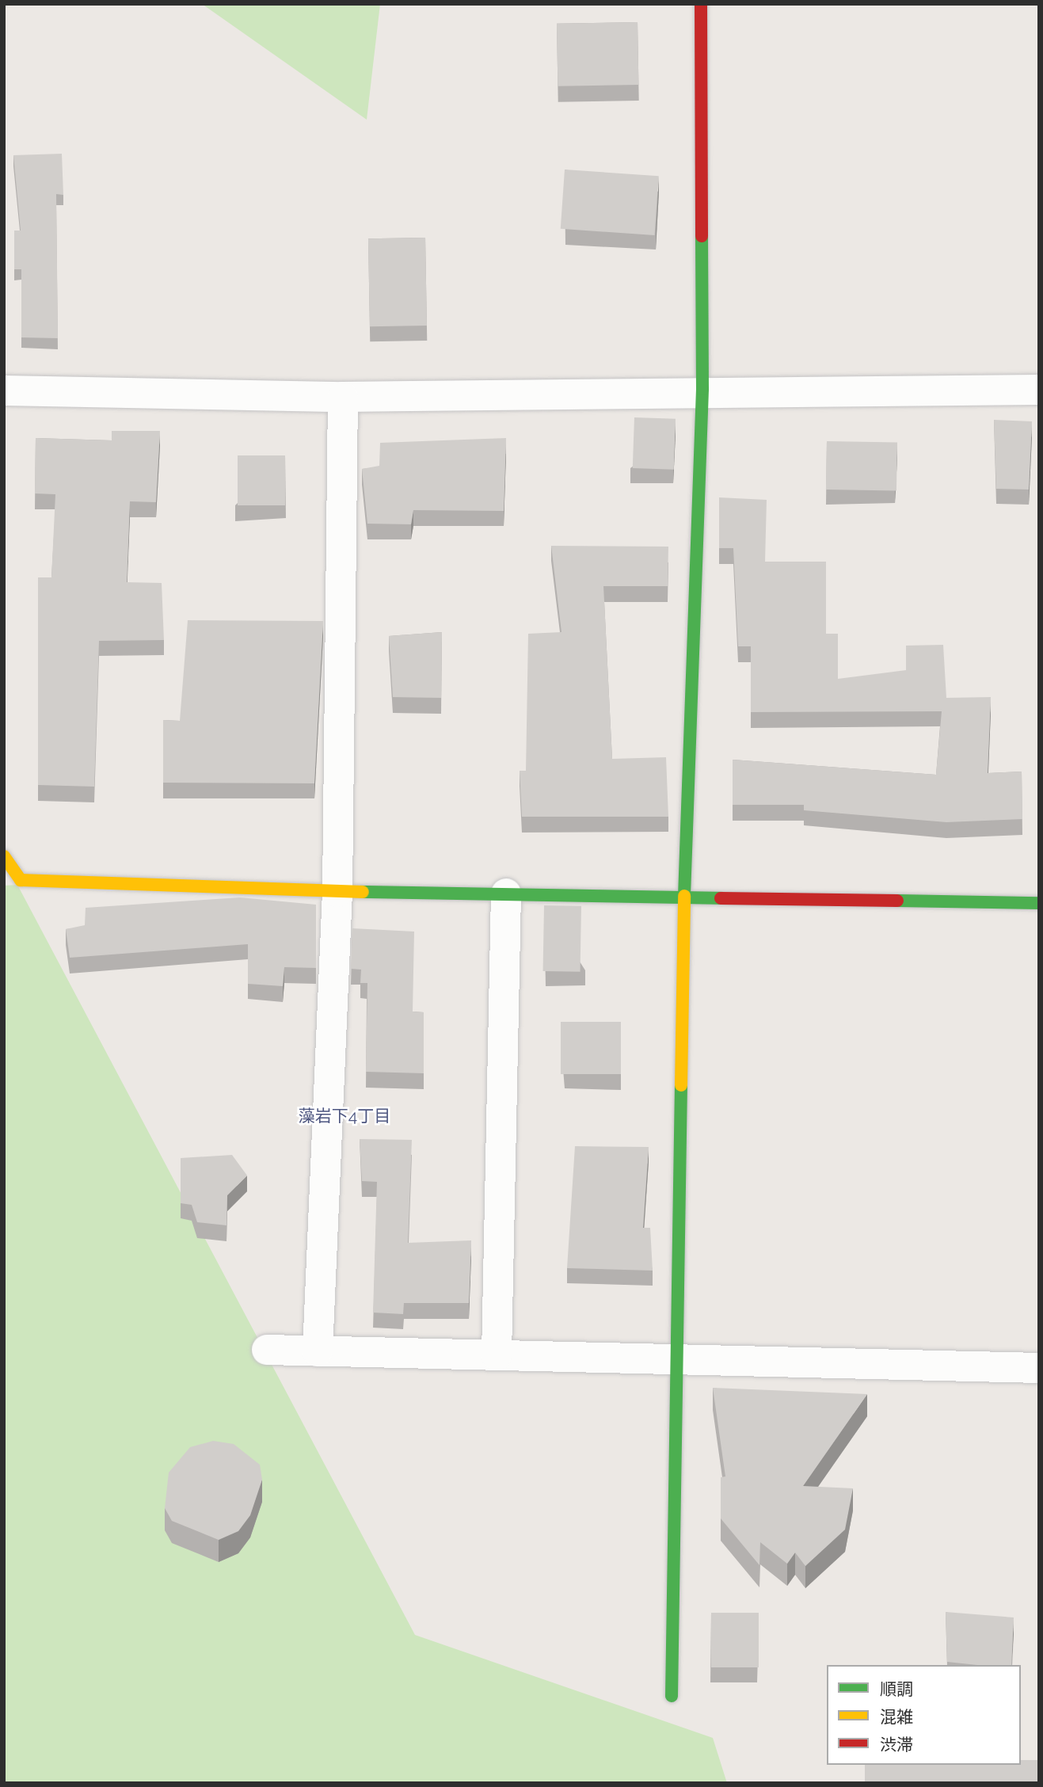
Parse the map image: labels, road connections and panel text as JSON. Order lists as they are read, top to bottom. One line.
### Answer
{"districts":["藻岩下4丁目"],"legend":["順調","混雑","渋滞"]}
